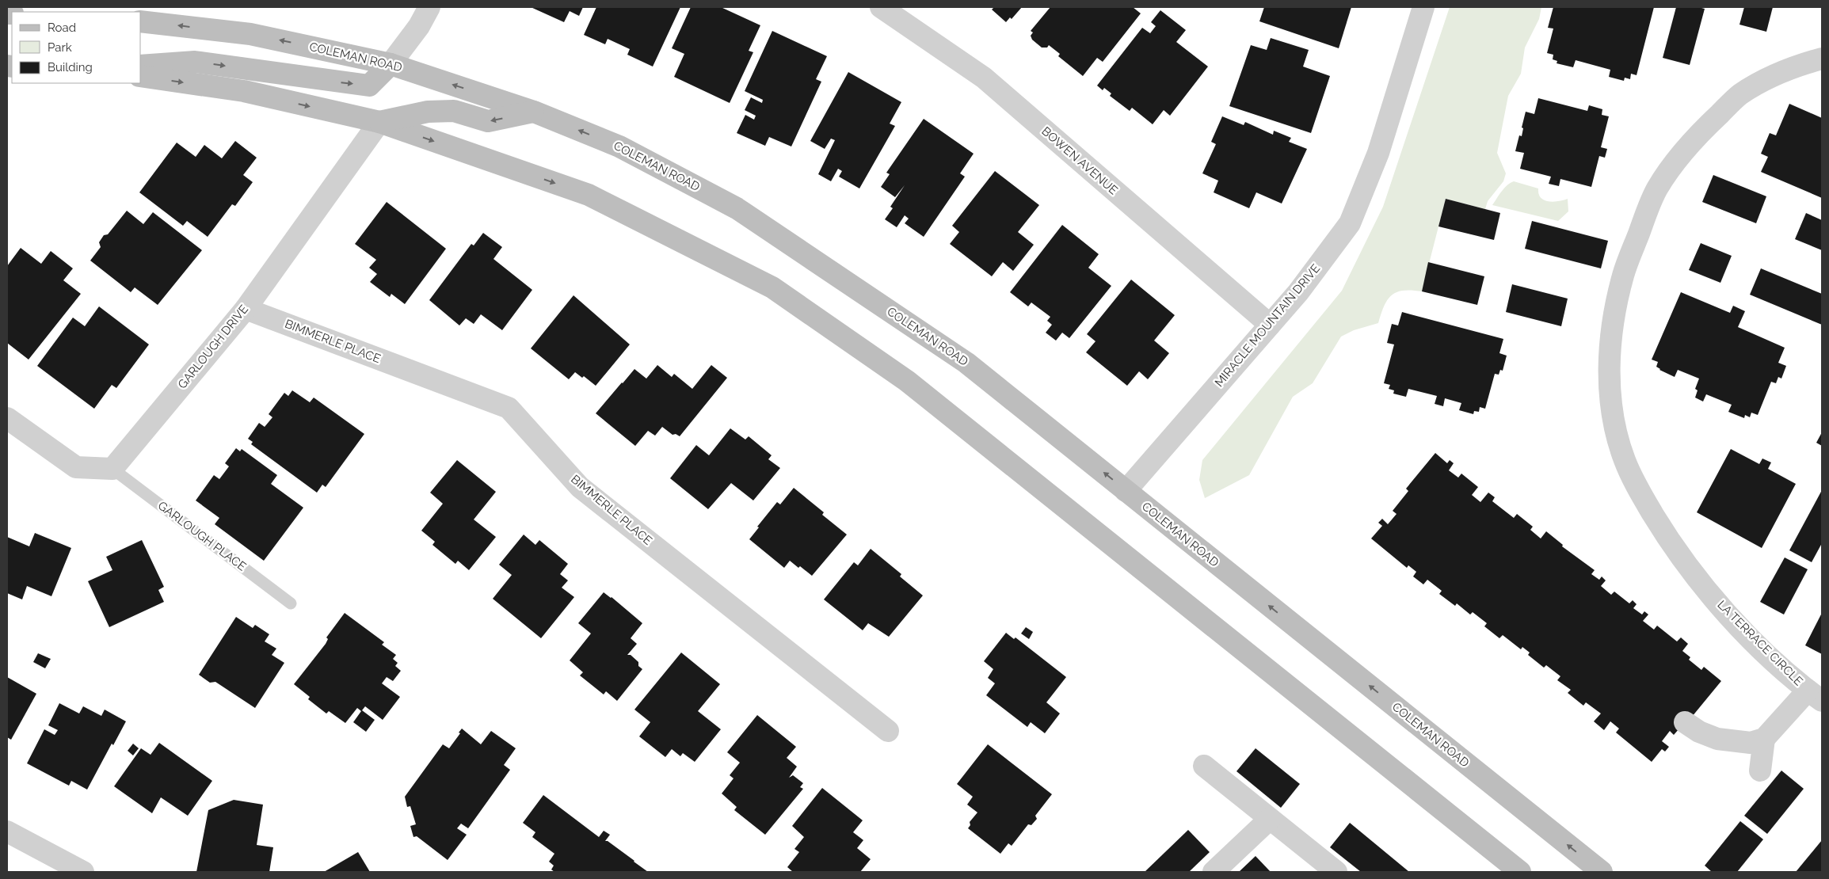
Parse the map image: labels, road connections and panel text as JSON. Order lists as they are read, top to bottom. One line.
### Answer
{"streets":{"street":["COLEMAN ROAD","BOWEN AVENUE","MIRACLE MOUNTAIN DRIVE","BIMMERLE PLACE","GARLOUGH DRIVE","LA TERRACE CIRCLE"],"lane":["GARLOUGH PLACE"]},"crossings":[["COLEMAN ROAD","MIRACLE MOUNTAIN DRIVE"],["BOWEN AVENUE","MIRACLE MOUNTAIN DRIVE"],["BIMMERLE PLACE","GARLOUGH DRIVE"],["GARLOUGH DRIVE","GARLOUGH PLACE"]],"legend":["Road","Park","Building"]}
